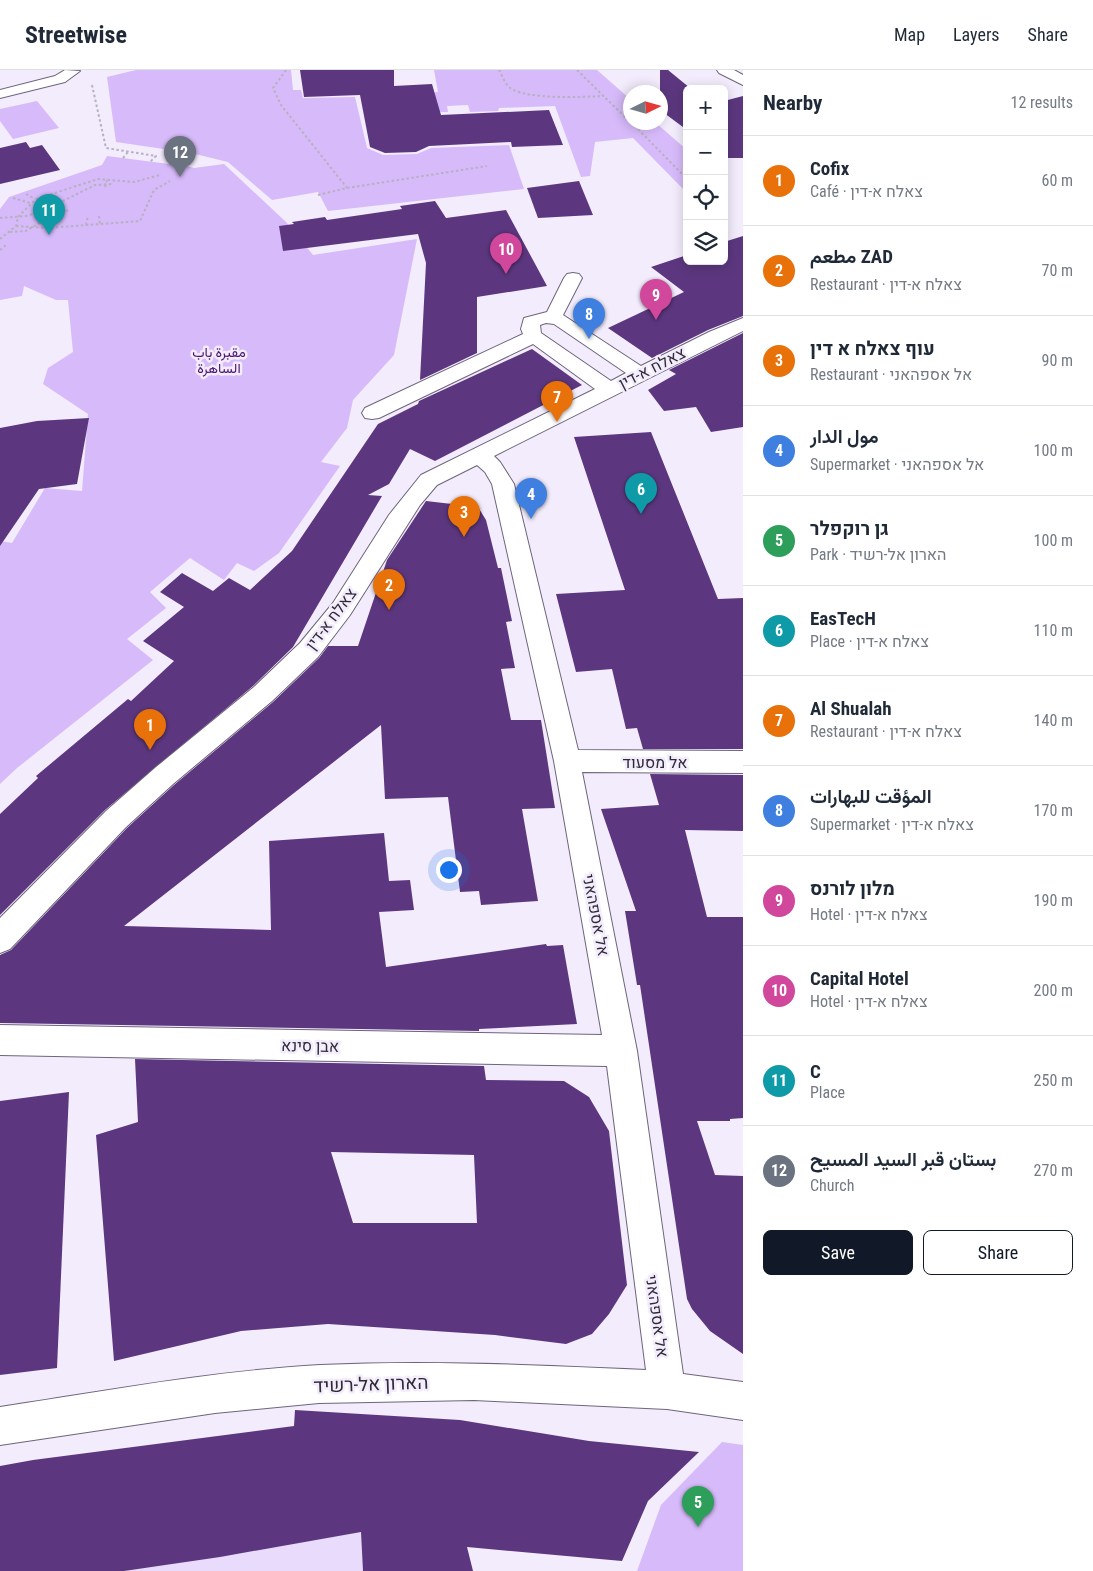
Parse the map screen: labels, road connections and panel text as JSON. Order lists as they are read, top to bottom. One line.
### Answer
{"streets":{"street":["צאלח א-דין","אל מסעוד","אל אספהאני","אבן סינא","הארון אל-רשיד"]},"crossings":[["צאלח א-דין","אל אספהאני"],["אל מסעוד","אל אספהאני"],["אל אספהאני","אבן סינא"],["אל אספהאני","הארון אל-רשיד"]],"parks":["مقبرة باب الساهرة"],"north":"right","page":{"header":"Streetwise","nav":["Map","Layers","Share"],"heading":["Nearby","12 results"],"map_buttons":["+","−"],"list":[{"mark":"1","name":"Cofix","note":"Café · צאלח א-דין","value":"60 m"},{"mark":"2","name":"مطعم ZAD","note":"Restaurant · צאלח א-דין","value":"70 m"},{"mark":"3","name":"עוף צאלח א דין","note":"Restaurant · אל אספהאני","value":"90 m"},{"mark":"4","name":"مول الدار","note":"Supermarket · אל אספהאני","value":"100 m"},{"mark":"5","name":"גן רוקפלר","note":"Park · הארון אל-רשיד","value":"100 m"},{"mark":"6","name":"EasTecH","note":"Place · צאלח א-דין","value":"110 m"},{"mark":"7","name":"Al Shualah","note":"Restaurant · צאלח א-דין","value":"140 m"},{"mark":"8","name":"المؤقت للبهارات","note":"Supermarket · צאלח א-דין","value":"170 m"},{"mark":"9","name":"מלון לורנס","note":"Hotel · צאלח א-דין","value":"190 m"},{"mark":"10","name":"Capital Hotel","note":"Hotel · צאלח א-דין","value":"200 m"},{"mark":"11","name":"C","note":"Place","value":"250 m"},{"mark":"12","name":"بستان قبر السيد المسيح","note":"Church","value":"270 m"}],"pins":["12","11","10","9","8","7","6","4","3","2","1","5"],"buttons":["Save","Share"]}}
